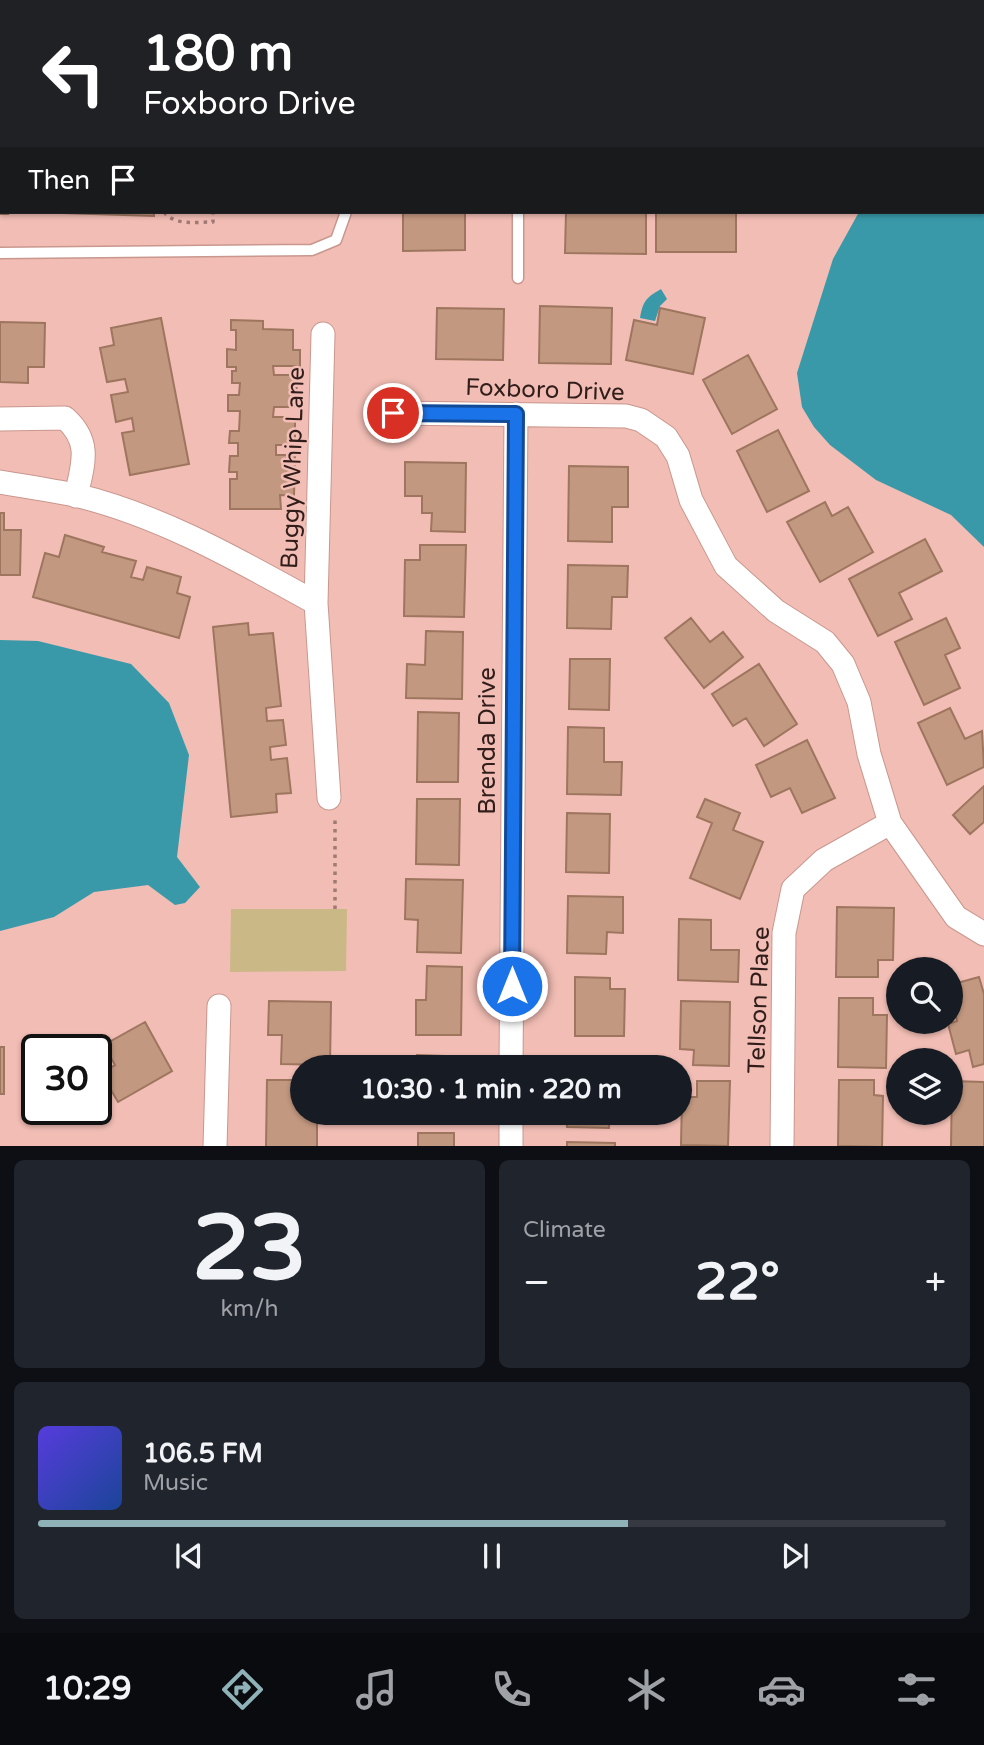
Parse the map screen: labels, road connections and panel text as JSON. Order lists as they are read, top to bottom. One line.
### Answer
{"streets":{"street":["Foxboro Drive","Buggy Whip Lane","Brenda Drive","Tellson Place"]},"crossings":[["Foxboro Drive","Brenda Drive"],["Foxboro Drive","Tellson Place"]],"page":{"turn":["180 m","Foxboro Drive"],"then":"Then","limit":"30","trip":"10:30 · 1 min · 220 m","tile":[["23","km/h"],"Climate"],"heat":["−","22°","+"],"song":["106.5 FM","Music"],"tabs":"10:29"}}
